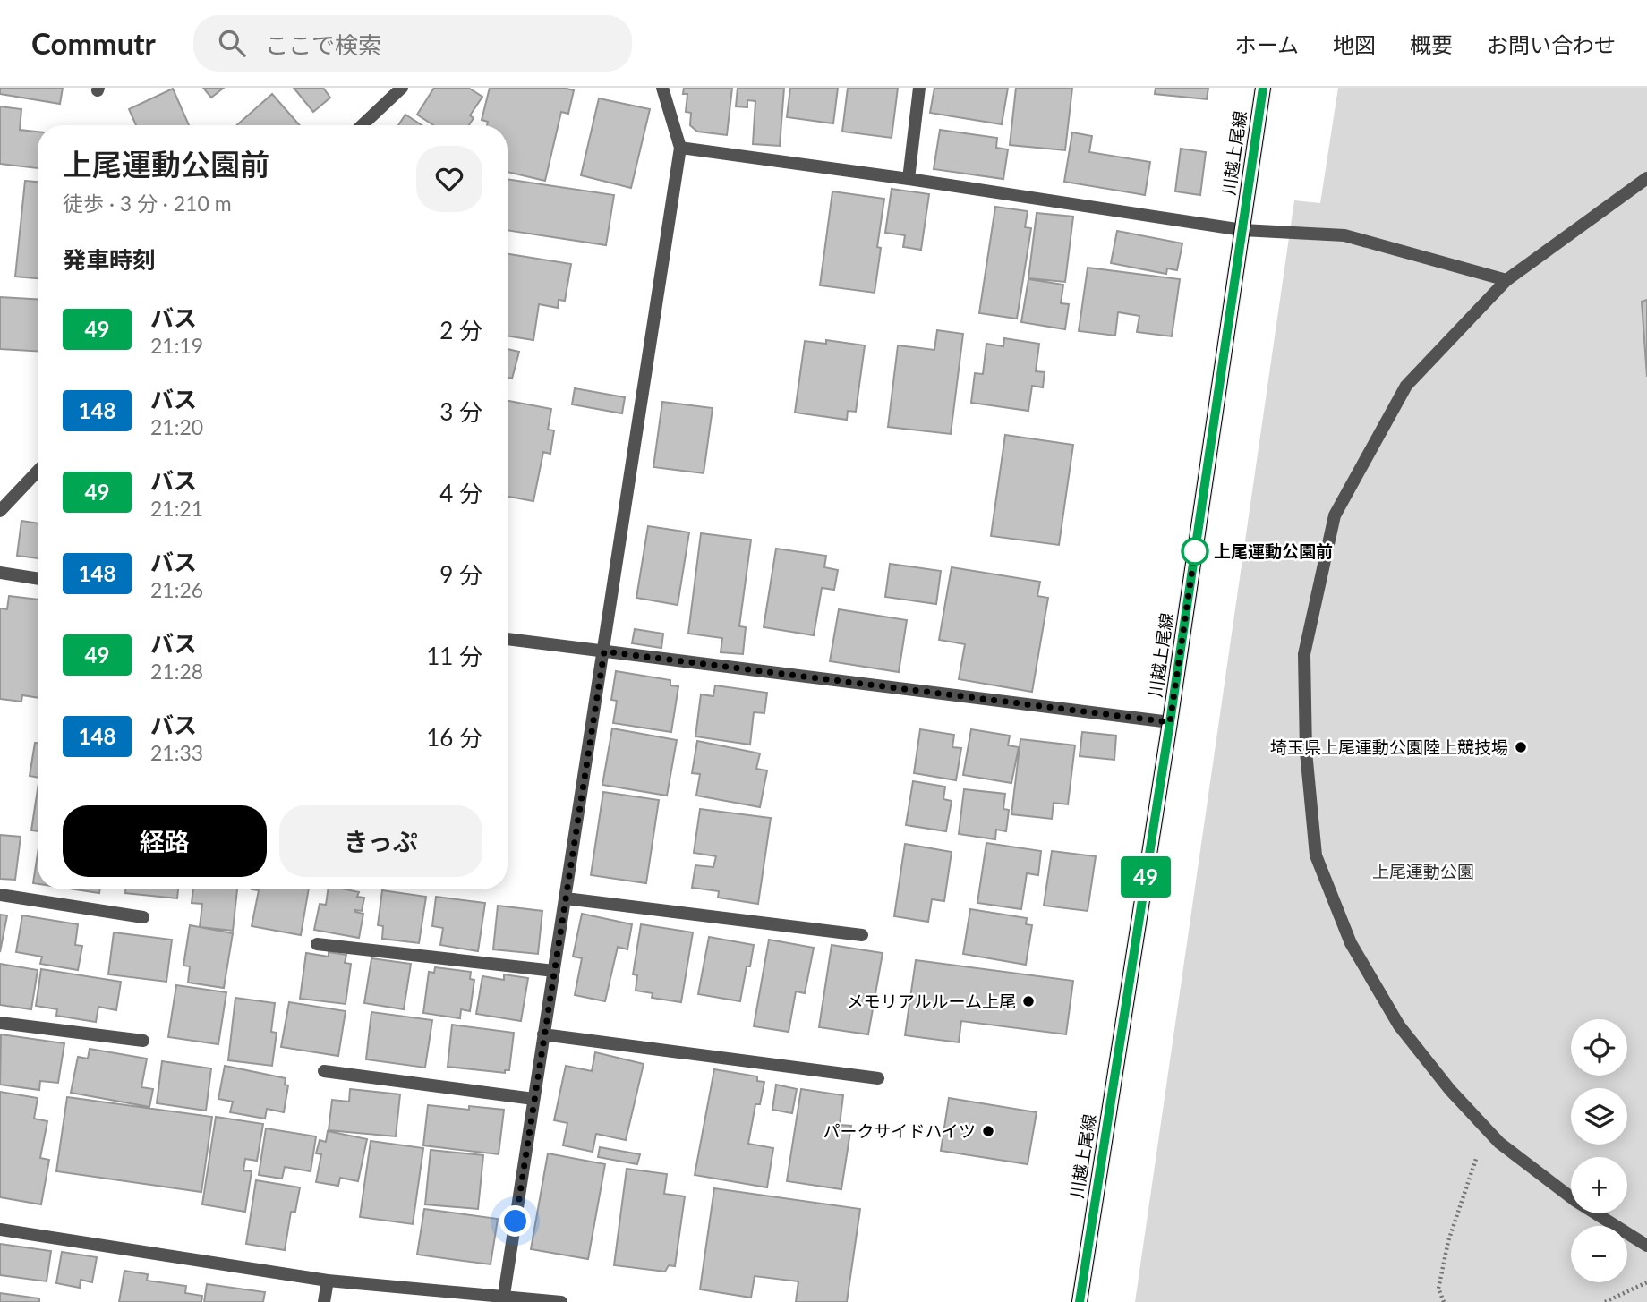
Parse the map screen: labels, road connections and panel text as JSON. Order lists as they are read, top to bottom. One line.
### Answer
{"streets":{"main road":["川越上尾線"]},"parks":["上尾運動公園"],"places":["上尾運動公園前","埼玉県上尾運動公園陸上競技場","メモリアルルーム上尾","パークサイドハイツ"],"lines":["bus line 49"],"page":{"header":"Commutr","search":"ここで検索","nav":["ホーム","地図","概要","お問い合わせ"],"on_map":"49","heading":[["上尾運動公園前","徒歩 · 3 分 · 210 m"],"発車時刻"],"list":[{"mark":"49","name":"バス","note":"21:19","value":"2 分"},{"mark":"148","name":"バス","note":"21:20","value":"3 分"},{"mark":"49","name":"バス","note":"21:21","value":"4 分"},{"mark":"148","name":"バス","note":"21:26","value":"9 分"},{"mark":"49","name":"バス","note":"21:28","value":"11 分"},{"mark":"148","name":"バス","note":"21:33","value":"16 分"}],"buttons":["経路","きっぷ"],"map_buttons":["+","−"]}}
